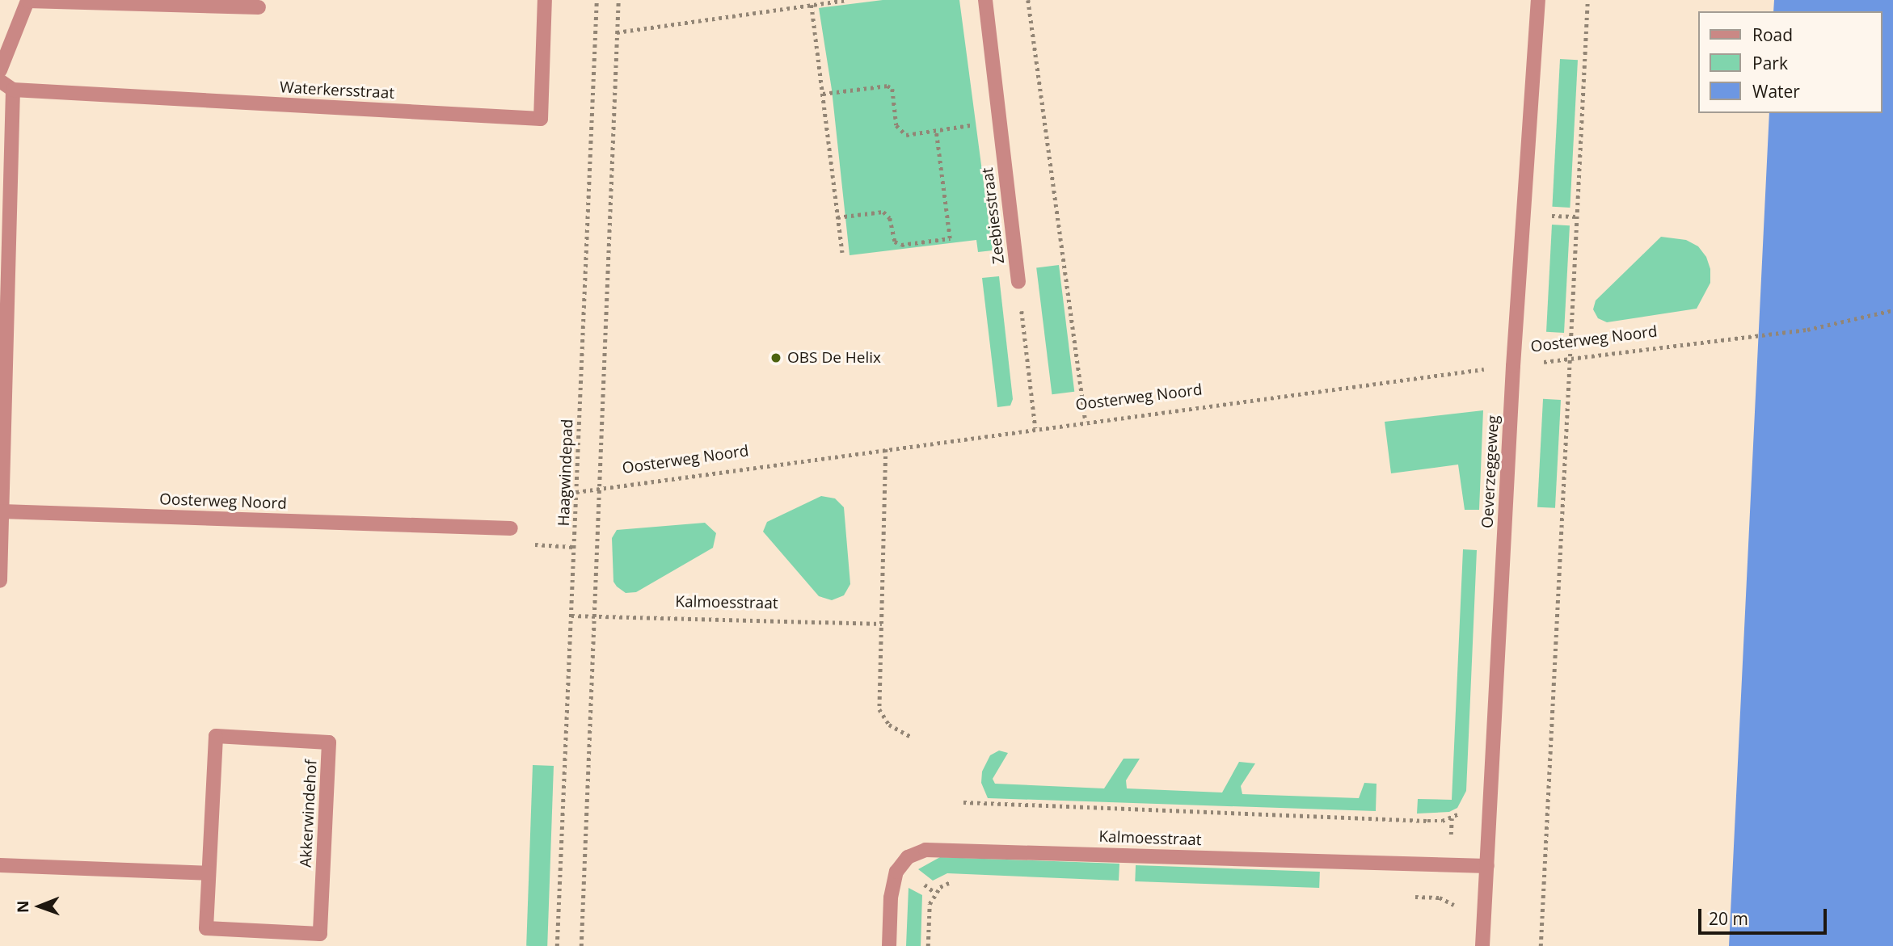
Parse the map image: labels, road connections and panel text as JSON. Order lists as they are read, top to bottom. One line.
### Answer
{"streets":{"street":["Waterkersstraat","Zeebiesstraat","Oosterweg Noord","Oeverzeggeweg","Kalmoesstraat","Akkerwindehof"],"path":["Haagwindepad"]},"crossings":[["Zeebiesstraat","Oosterweg Noord"],["Oosterweg Noord","Oeverzeggeweg"],["Oosterweg Noord","Haagwindepad"],["Oeverzeggeweg","Kalmoesstraat"],["Haagwindepad","Kalmoesstraat"]],"places":["OBS De Helix"],"legend":["Road","Park","Water"],"scale_bar":"20 m","north":"left"}
